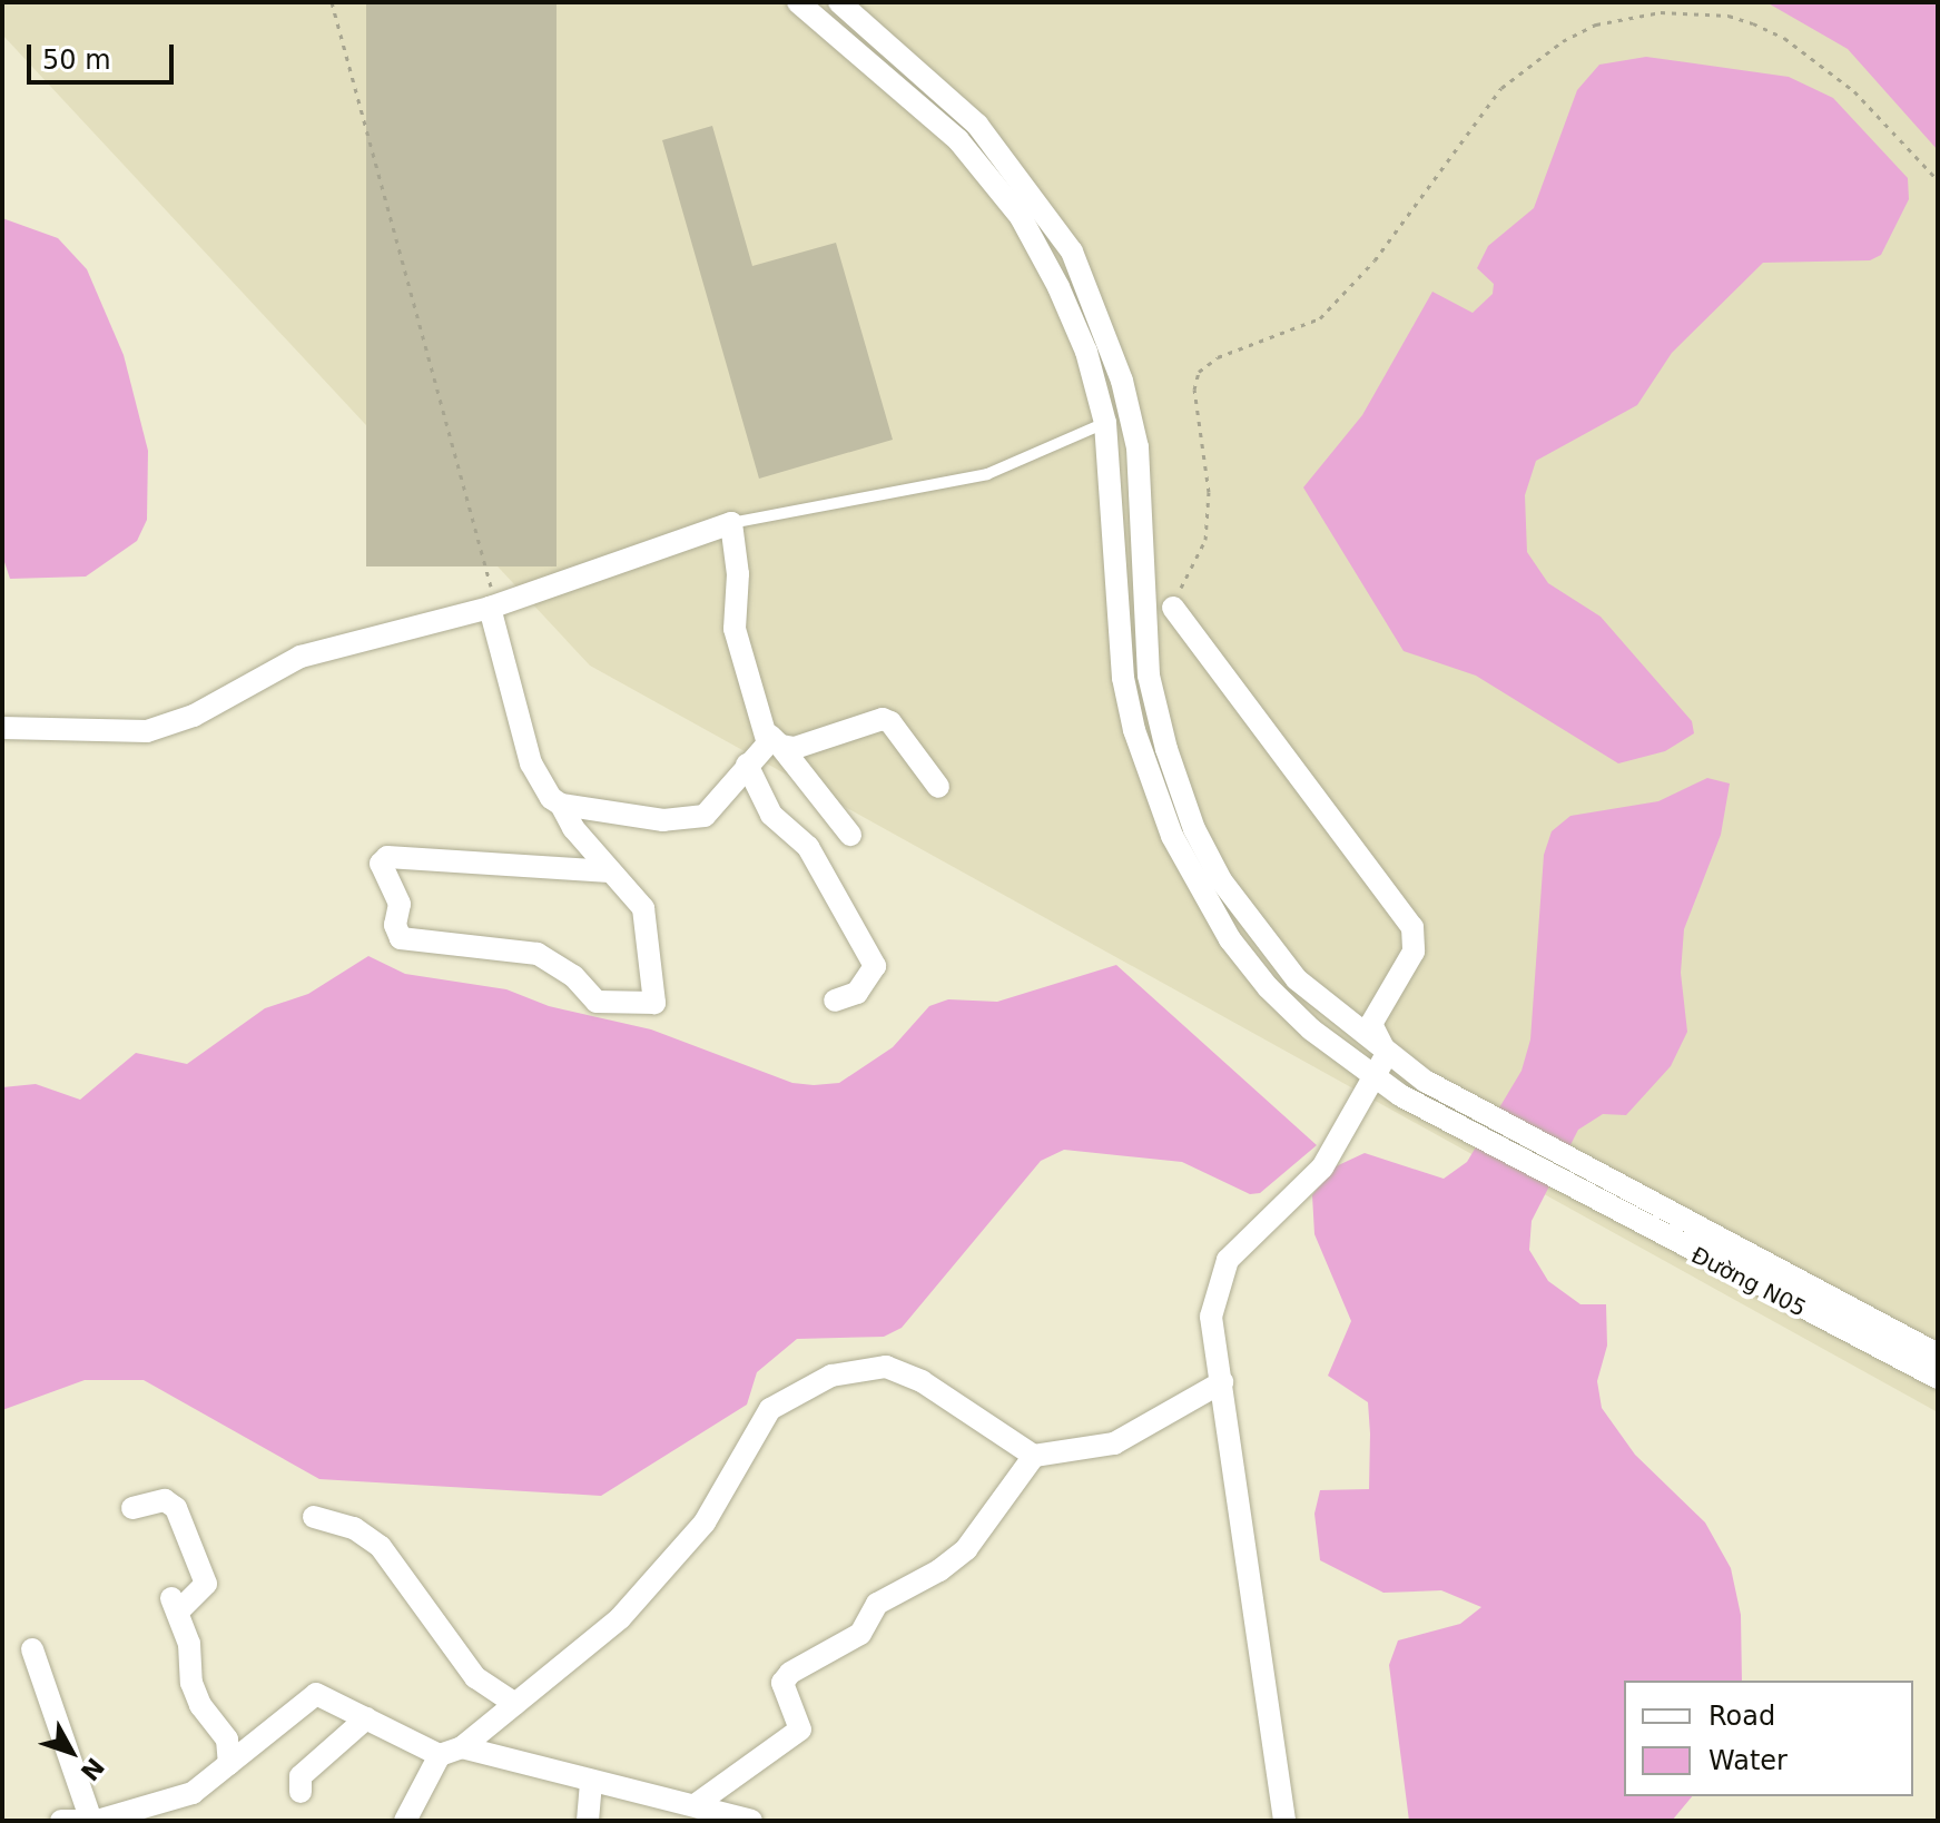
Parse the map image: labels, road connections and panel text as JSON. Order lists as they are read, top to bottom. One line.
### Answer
{"streets":{"street":["Đường N05"]},"legend":["Road","Water"],"scale_bar":"50 m","north":"bottom right"}
